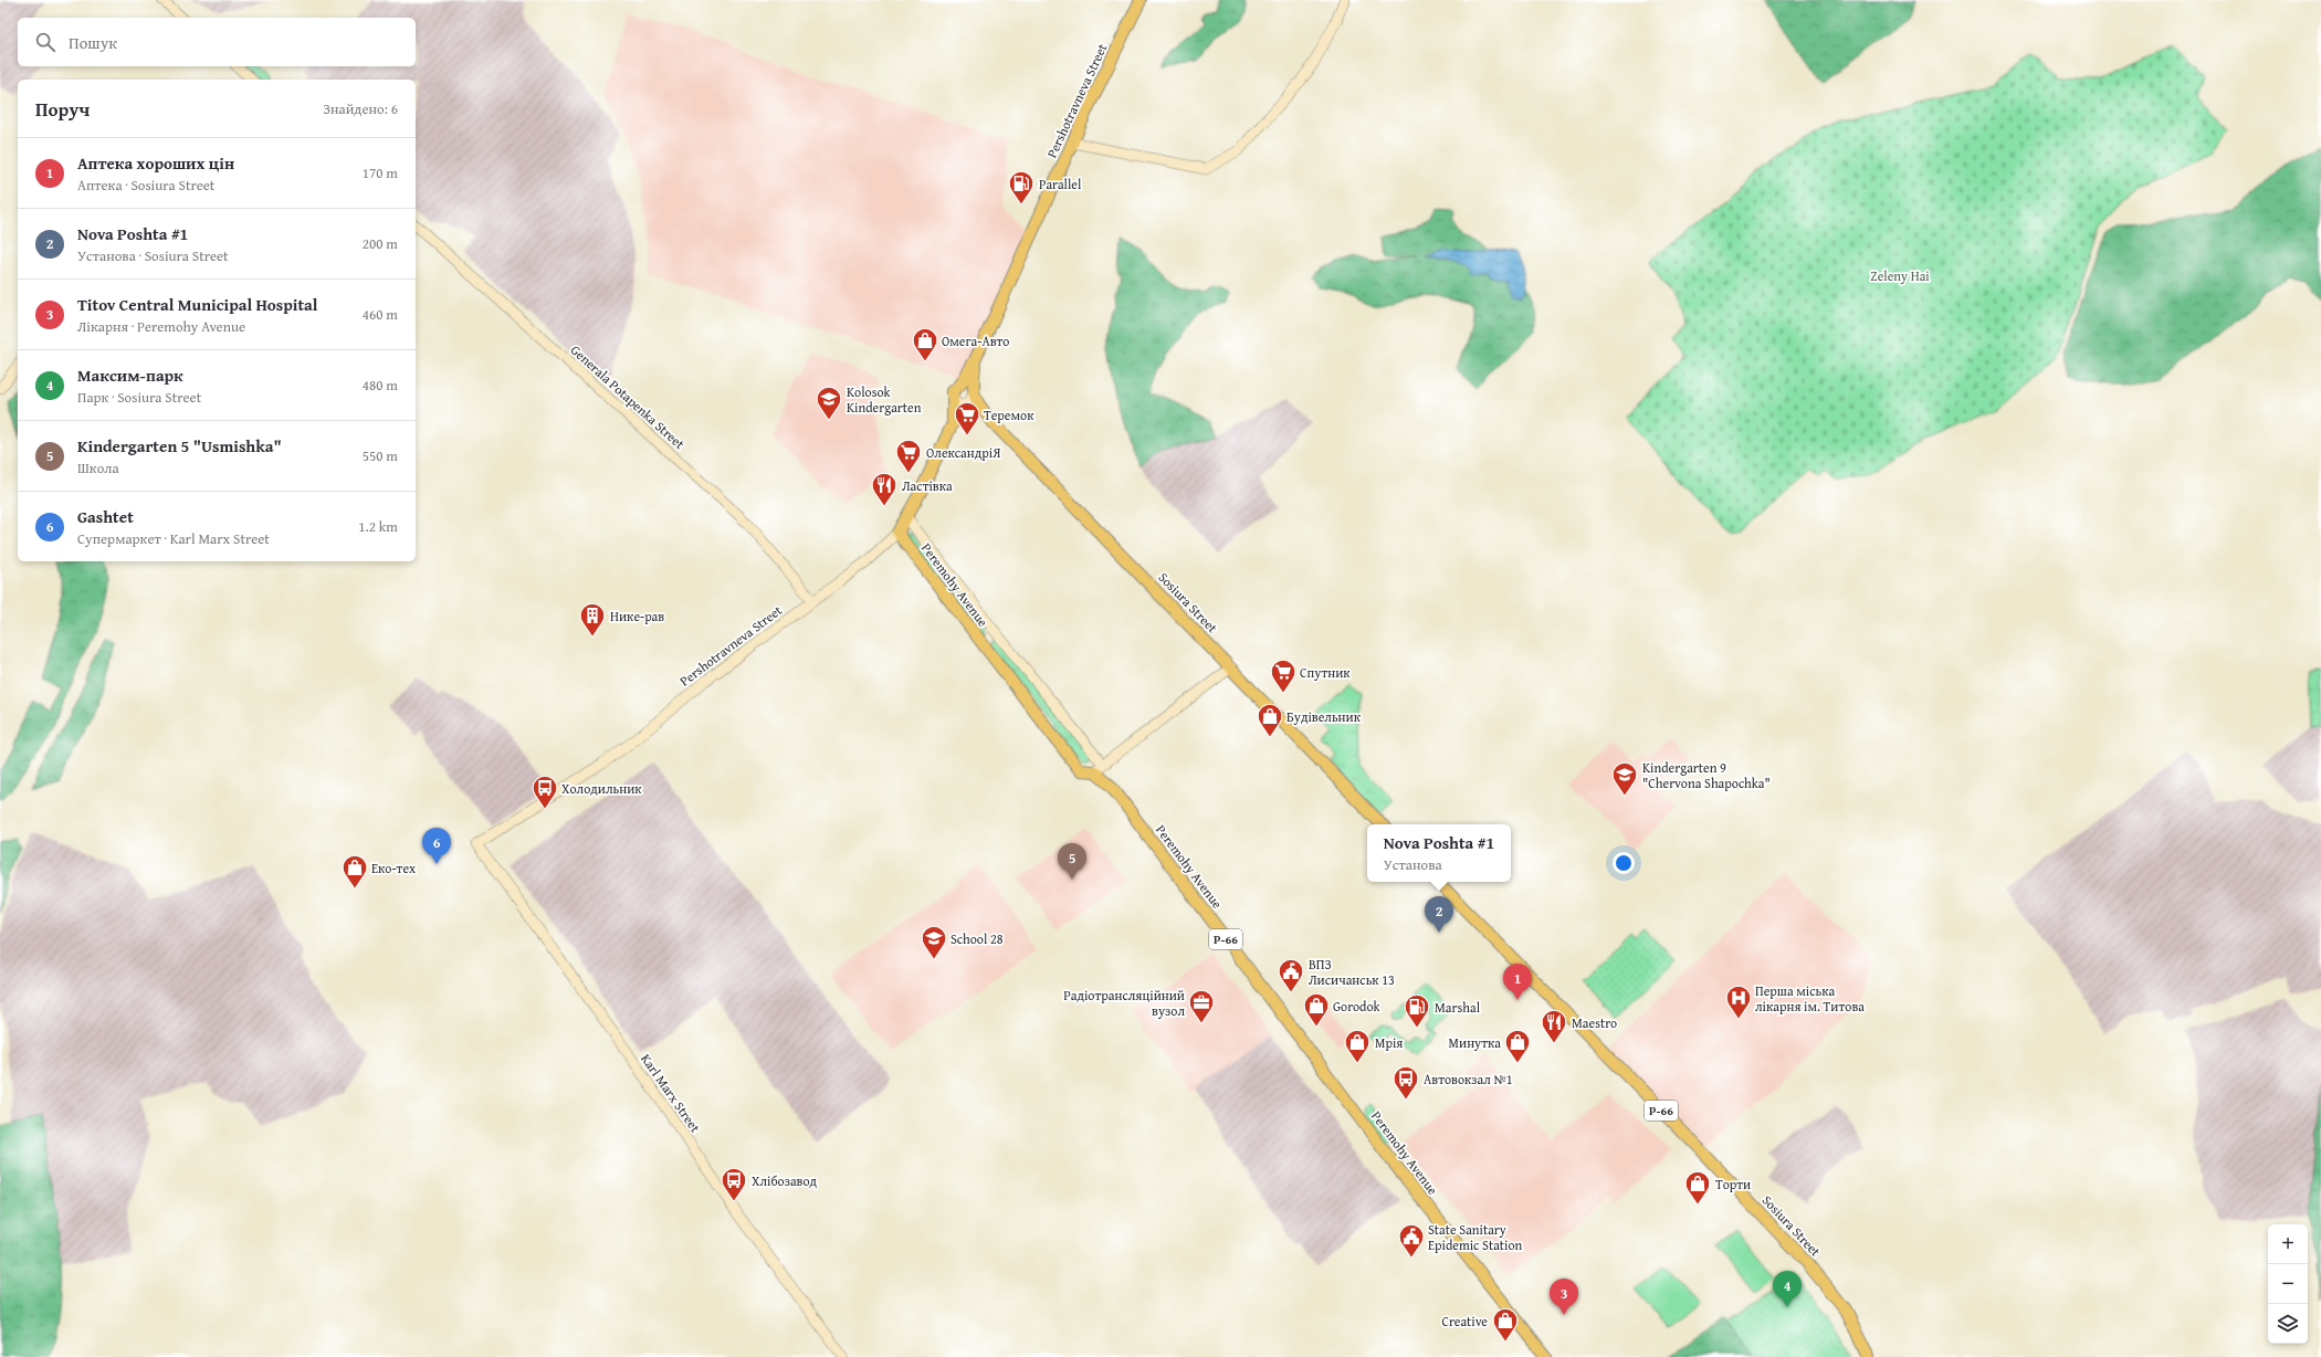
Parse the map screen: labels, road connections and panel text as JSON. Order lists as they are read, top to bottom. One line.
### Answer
{"streets":{"main road":["Pershotravneva Street","Peremohy Avenue","Sosiura Street","Р-66"],"street":["Generala Potapenka Street","Karl Marx Street"]},"crossings":[["Pershotravneva Street","Generala Potapenka Street"],["Pershotravneva Street","Peremohy Avenue"],["Pershotravneva Street","Sosiura Street"],["Pershotravneva Street","Karl Marx Street"]],"parks":["Zeleny Hai"],"places":{"fuel station":["Parallel","Marshal"],"shop":["Омега-Авто","Будівельник","Еко-тех","Gorodok","Мрія","Минутка","Торти","Creative"],"school or university":["Kolosok Kindergarten","Kindergarten 9 \"Chervona Shapochka\"","School 28"],"supermarket":["Теремок","ОлександріЯ","Спутник"],"restaurant":["Ластівка","Maestro"],"building":["Нике-рав"],"bus stop":["Холодильник","Автовокзал №1","Хлібозавод"],"public building":["ВПЗ Лисичанськ 13","State Sanitary Epidemic Station"],"hospital":["Перша міська лікарня ім. Титова"],"office":["Радіотрансляційний вузол"]},"page":{"search":"Пошук","heading":["Поруч","Знайдено: 6"],"list":[{"mark":"1","name":"Аптека хороших цін","note":"Аптека · Sosiura Street","value":"170 m"},{"mark":"2","name":"Nova Poshta #1","note":"Установа · Sosiura Street","value":"200 m"},{"mark":"3","name":"Titov Central Municipal Hospital","note":"Лікарня · Peremohy Avenue","value":"460 m"},{"mark":"4","name":"Максим-парк","note":"Парк · Sosiura Street","value":"480 m"},{"mark":"5","name":"Kindergarten 5 \"Usmishka\"","note":"Школа","value":"550 m"},{"mark":"6","name":"Gashtet","note":"Супермаркет · Karl Marx Street","value":"1.2 km"}],"popup":["Nova Poshta #1","Установа"],"pins":["6","5","2","1","4","3"],"map_buttons":["+","−"]}}
